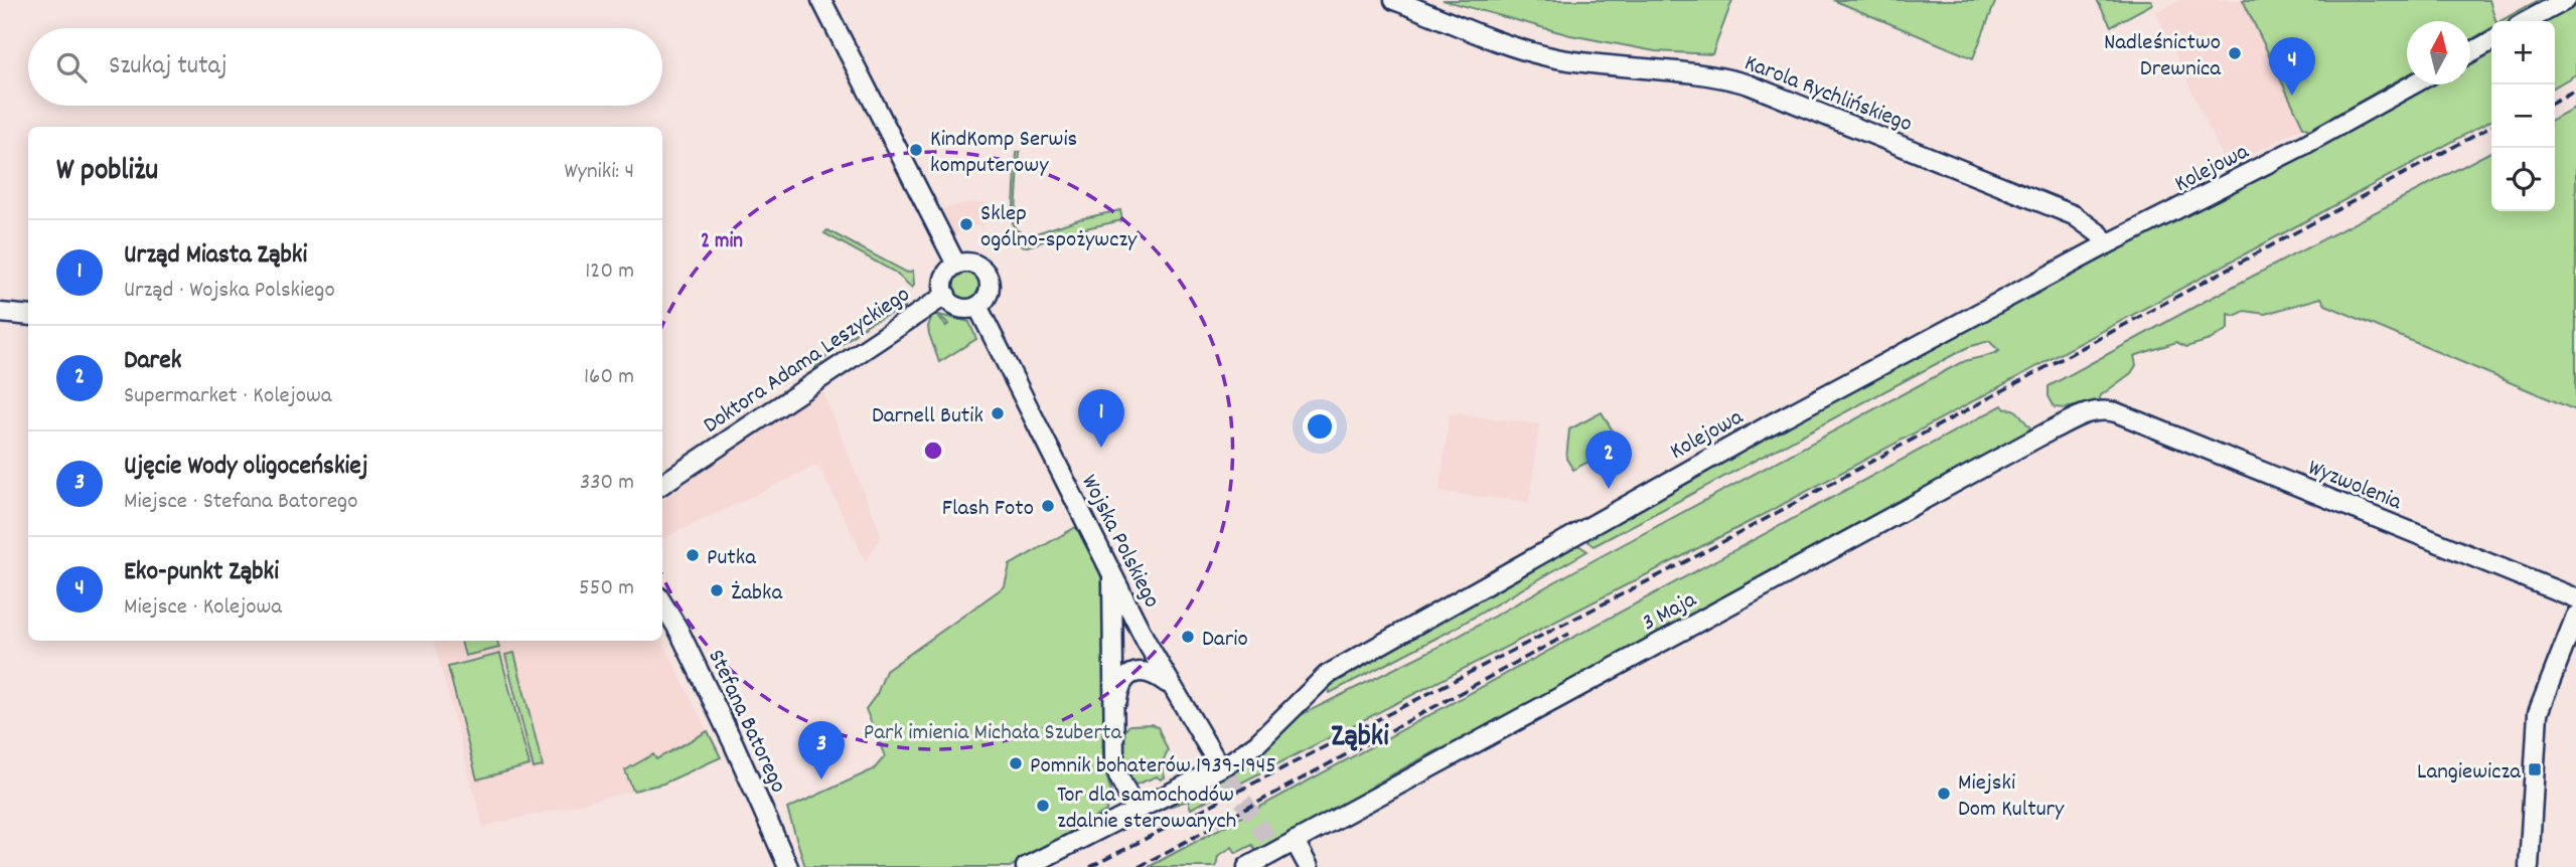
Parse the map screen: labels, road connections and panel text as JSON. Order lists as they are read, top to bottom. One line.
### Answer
{"streets":{"street":["Karola Rychlińskiego","Kolejowa","Doktora Adama Leszyckiego","Wyzwolenia","Wojska Polskiego","3 Maja","Stefana Batorego"]},"crossings":[["Karola Rychlińskiego","Kolejowa"],["Doktora Adama Leszyckiego","Wojska Polskiego"],["Wyzwolenia","3 Maja"]],"districts":["Ząbki"],"parks":["Park imienia Michała Szuberta"],"places":{"other":["Nadleśnictwo Drewnica","KindKomp Serwis komputerowy","Sklep ogólno-spożywczy","Darnell Butik","Flash Foto","Putka","Żabka","Dario","Pomnik bohaterów 1939-1945","Miejski Dom Kultury","Tor dla samochodów zdalnie sterowanych"],"transit":["Langiewicza"]},"north":"top","page":{"map_buttons":["+","−"],"search":"Szukaj tutaj","pins":["4","1","2","3"],"heading":["W pobliżu","Wyniki: 4"],"list":[{"mark":"1","name":"Urząd Miasta Ząbki","note":"Urząd · Wojska Polskiego","value":"120 m"},{"mark":"2","name":"Darek","note":"Supermarket · Kolejowa","value":"160 m"},{"mark":"3","name":"Ujęcie Wody oligoceńskiej","note":"Miejsce · Stefana Batorego","value":"330 m"},{"mark":"4","name":"Eko-punkt Ząbki","note":"Miejsce · Kolejowa","value":"550 m"}]},"rings":["2 min"]}
